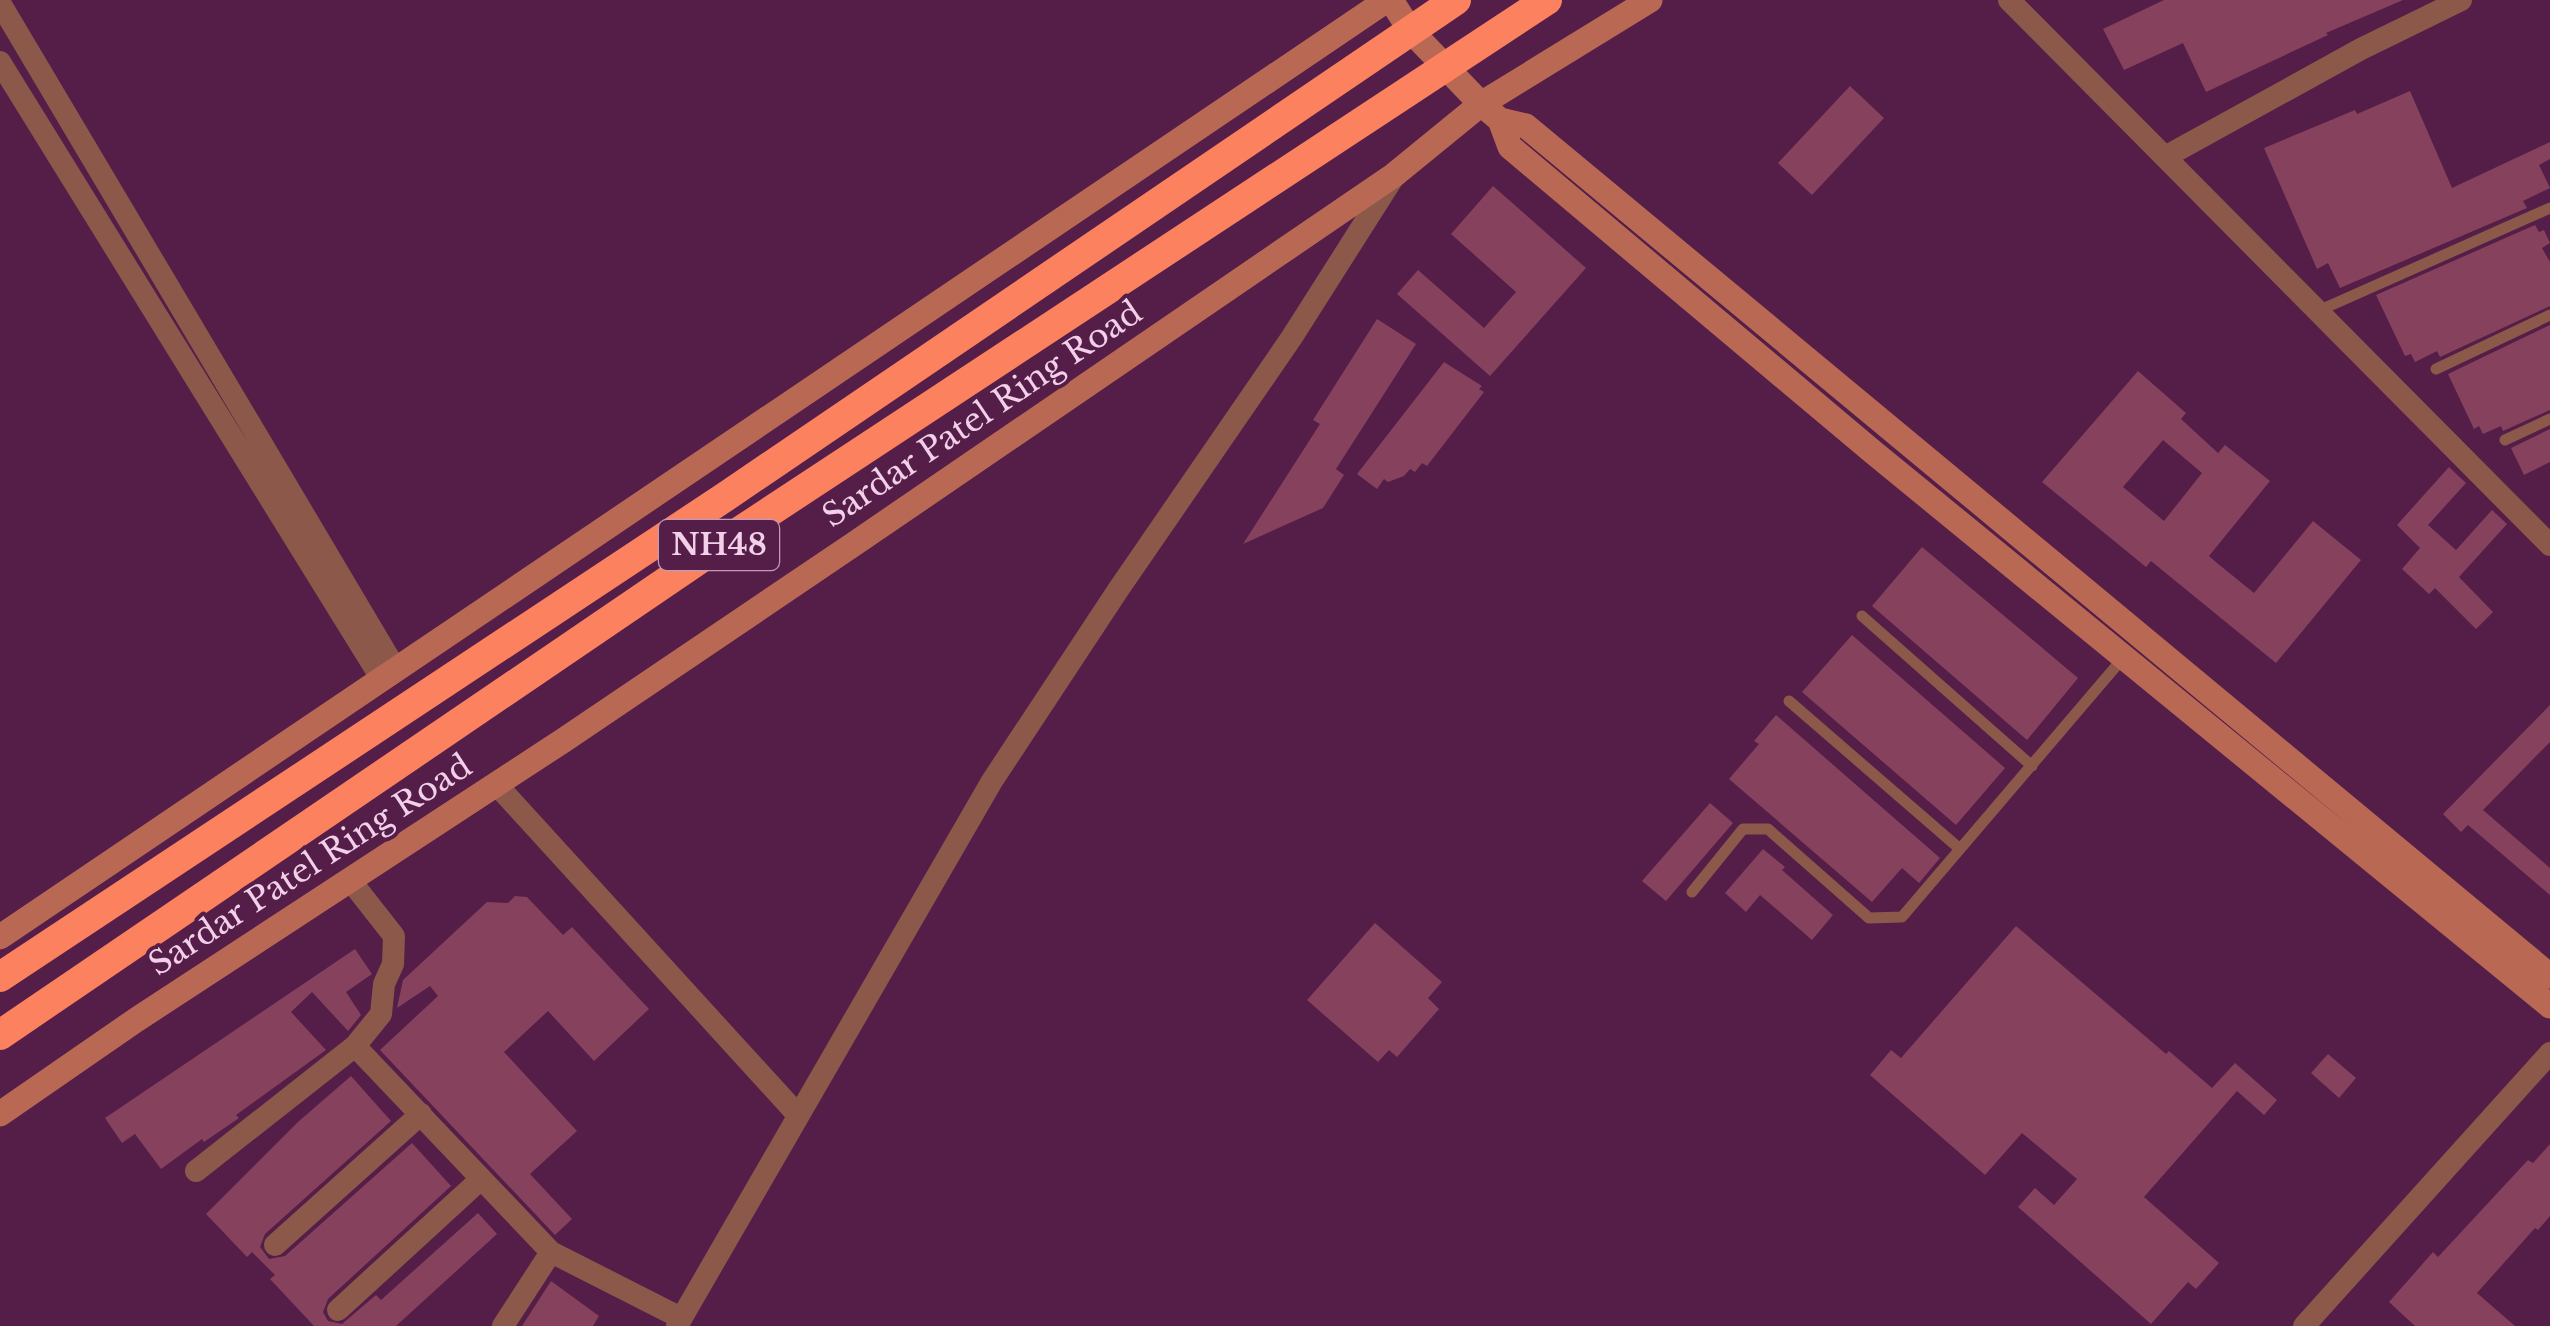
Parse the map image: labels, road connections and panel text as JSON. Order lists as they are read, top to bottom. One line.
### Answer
{"streets":{"highway":["Sardar Patel Ring Road","NH48"]}}
